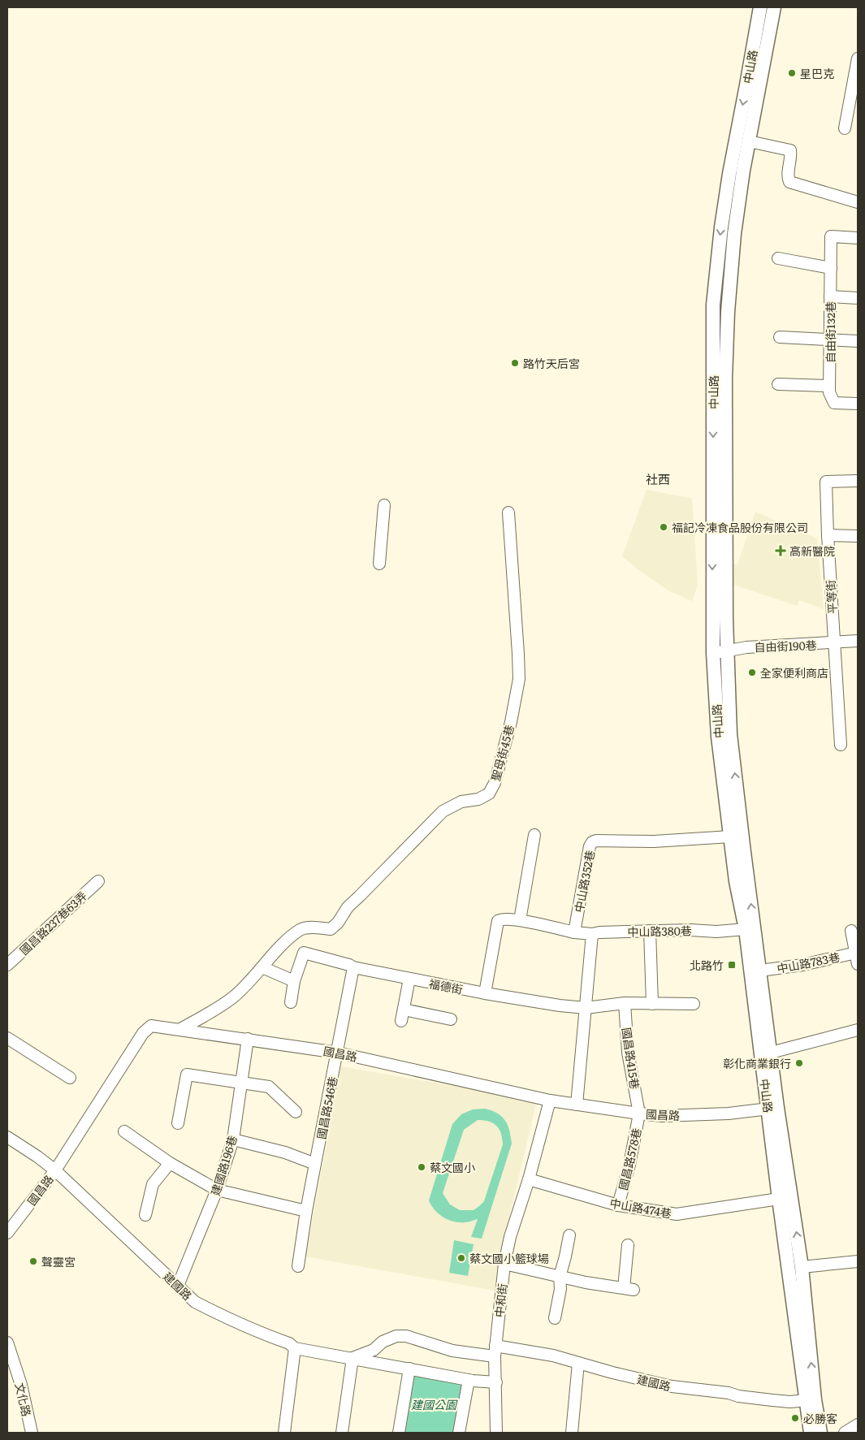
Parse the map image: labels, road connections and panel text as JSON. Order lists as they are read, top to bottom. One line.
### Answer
{"streets":{"main road":["中山路"],"street":["自由街132巷","平等街","自由街190巷","聖母街45巷","中山路352巷","國昌路237巷63弄","中山路380巷","中山路783巷","福德街","國昌路","國昌路415巷","國昌路546巷","國昌路578巷","建國路196巷","中山路474巷","建國路","中和街","文化路"]},"crossings":[["中山路","自由街190巷"],["中山路","中山路352巷"],["中山路","中山路380巷"],["中山路","中山路783巷"],["中山路","國昌路"],["中山路","中山路474巷"],["中山路","建國路"],["平等街","自由街190巷"],["聖母街45巷","國昌路"],["中山路352巷","中山路380巷"],["福德街","國昌路415巷"],["國昌路","國昌路415巷"],["國昌路","國昌路546巷"],["國昌路","國昌路578巷"],["國昌路","建國路196巷"],["國昌路","建國路"],["國昌路","中和街"],["國昌路415巷","國昌路578巷"],["國昌路578巷","中山路474巷"],["建國路196巷","建國路"],["中山路474巷","中和街"],["建國路","中和街"]],"districts":["社西"],"parks":["建國公園"],"places":{"other":["星巴克","路竹天后宮","福記冷凍食品股份有限公司","全家便利商店","彰化商業銀行","蔡文國小","蔡文國小籃球場","聲靈宮","必勝客"],"health":["高新醫院"],"transit":["北路竹"]}}
